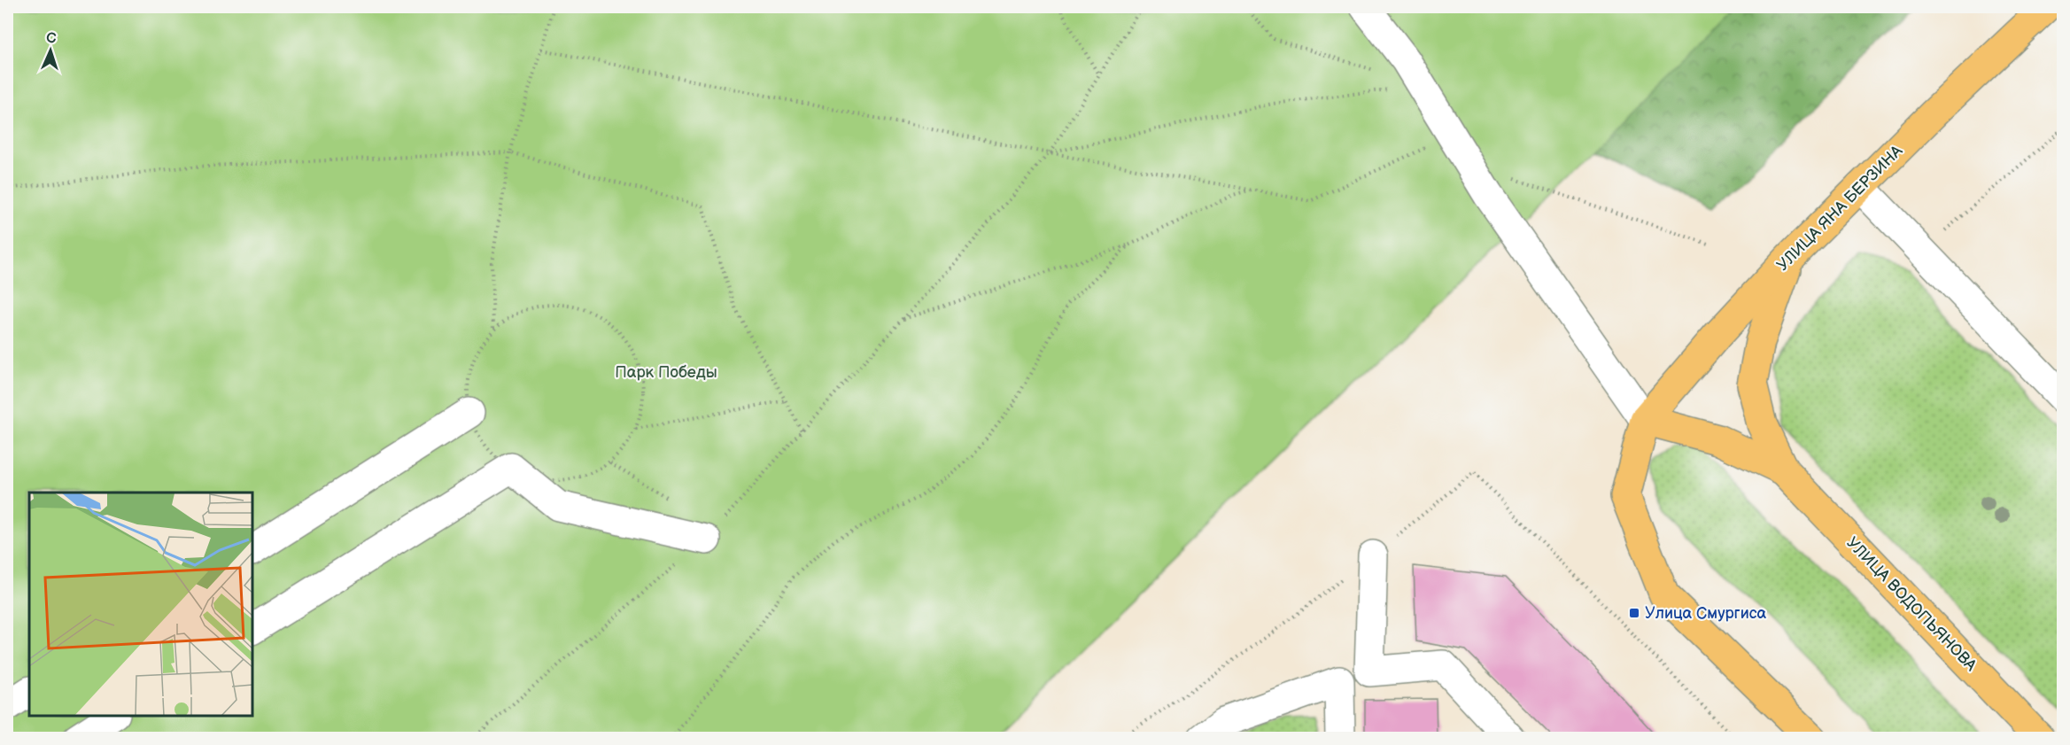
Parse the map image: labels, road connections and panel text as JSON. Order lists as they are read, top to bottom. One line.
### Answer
{"streets":{"main road":["УЛИЦА ЯНА БЕРЗИНА","УЛИЦА ВОДОПЬЯНОВА"]},"crossings":[["УЛИЦА ЯНА БЕРЗИНА","УЛИЦА ВОДОПЬЯНОВА"]],"parks":["Парк Победы"],"places":{"transit":["Улица Смургиса"]},"north":"top"}
